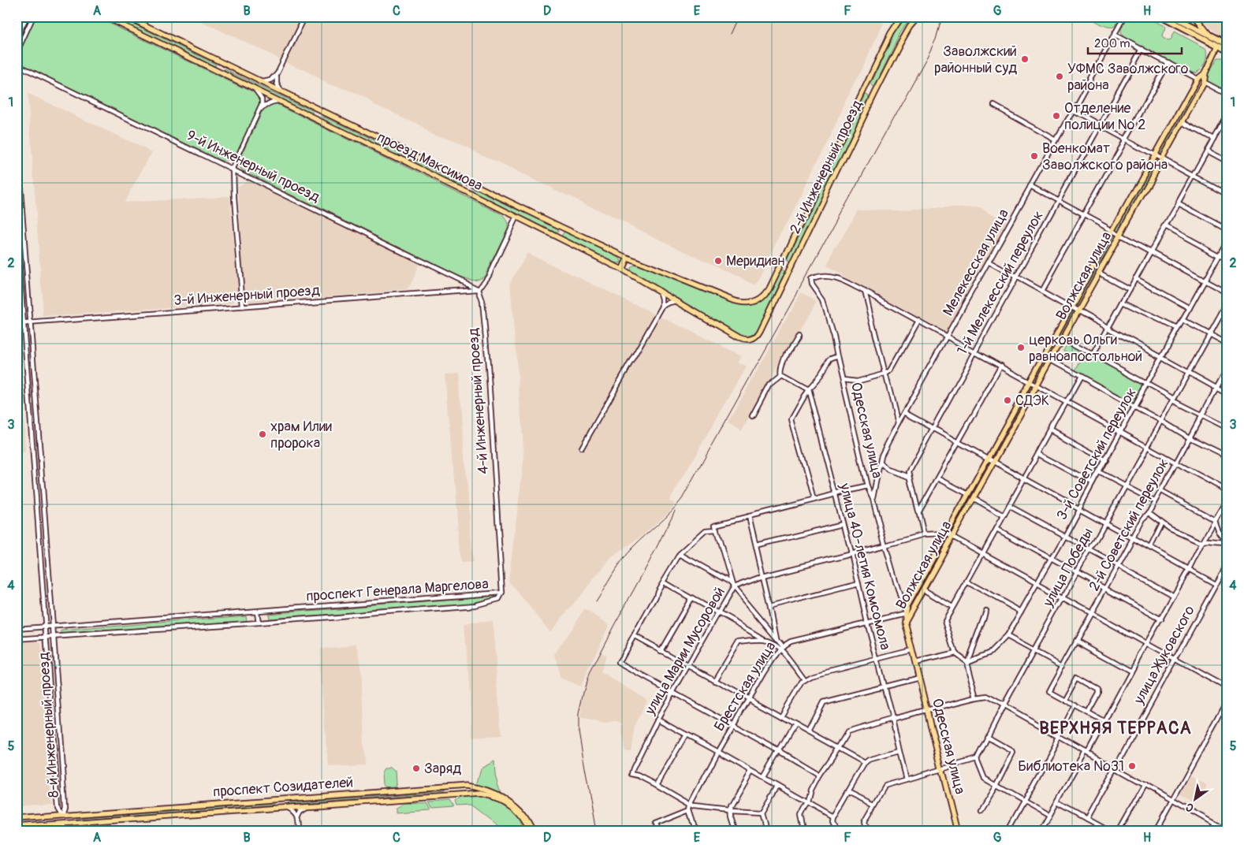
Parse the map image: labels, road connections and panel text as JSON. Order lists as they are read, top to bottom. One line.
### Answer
{"streets":{"main road":["проезд Максимова","2-й Инженерный проезд","Волжская улица","Одесская улица","проспект Созидателей"],"street":["9-й Инженерный проезд","Мелекесская улица","1-й Мелекесский переулок","3-й Инженерный проезд","4-й Инженерный проезд","3-й Советский переулок","2-й Советский переулок","улица 40-летия Комсомола","улица Победы","проспект Генерала Маргелова","улица Марии Мусоровой","улица Жуковского","Брестская улица","8-й Инженерный проезд"]},"crossings":[["проезд Максимова","2-й Инженерный проезд"],["9-й Инженерный проезд","3-й Инженерный проезд"],["9-й Инженерный проезд","4-й Инженерный проезд"],["Мелекесская улица","Одесская улица"],["Волжская улица","Одесская улица"],["Волжская улица","улица Марии Мусоровой"],["Волжская улица","Брестская улица"],["3-й Инженерный проезд","4-й Инженерный проезд"],["3-й Инженерный проезд","8-й Инженерный проезд"],["4-й Инженерный проезд","проспект Генерала Маргелова"],["Одесская улица","улица Марии Мусоровой"],["Одесская улица","Брестская улица"],["улица 40-летия Комсомола","улица Марии Мусоровой"],["улица 40-летия Комсомола","Брестская улица"],["проспект Генерала Маргелова","8-й Инженерный проезд"],["8-й Инженерный проезд","проспект Созидателей"]],"districts":["ВЕРХНЯЯ ТЕРРАСА"],"places":["Заволжский районный суд","УФМС Заволжского района","Отделение полиции № 2","Военкомат Заволжского района","Меридиан","церковь Ольги равноапостольной","СДЭК","храм Илии пророка","Библиотека №31","Заряд"],"scale_bar":"200 m","north":"bottom left","grid":{"columns":["A","B","C","D","E","F","G","H"],"rows":["1","2","3","4","5"]}}
